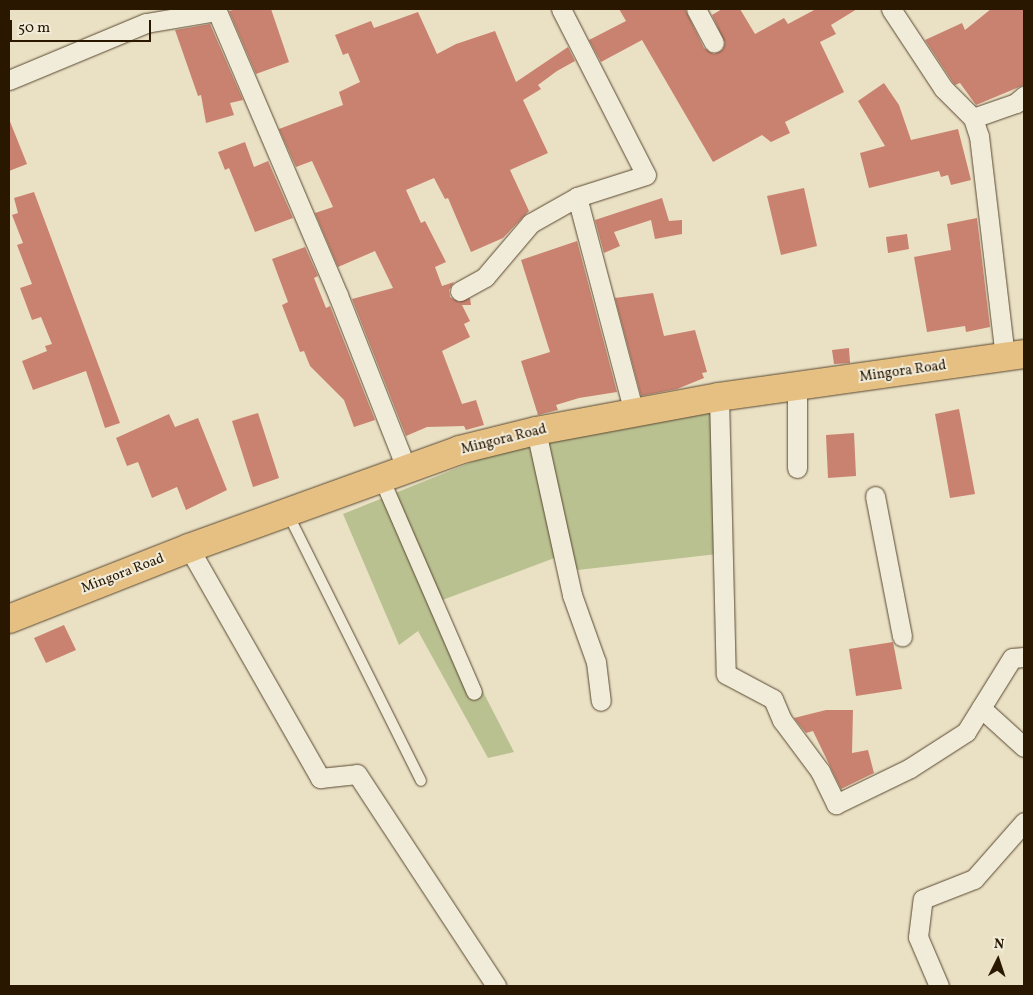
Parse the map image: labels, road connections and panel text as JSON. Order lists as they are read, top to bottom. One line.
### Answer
{"streets":{"main road":["Mingora Road"]},"scale_bar":"50 m","north":"top"}
